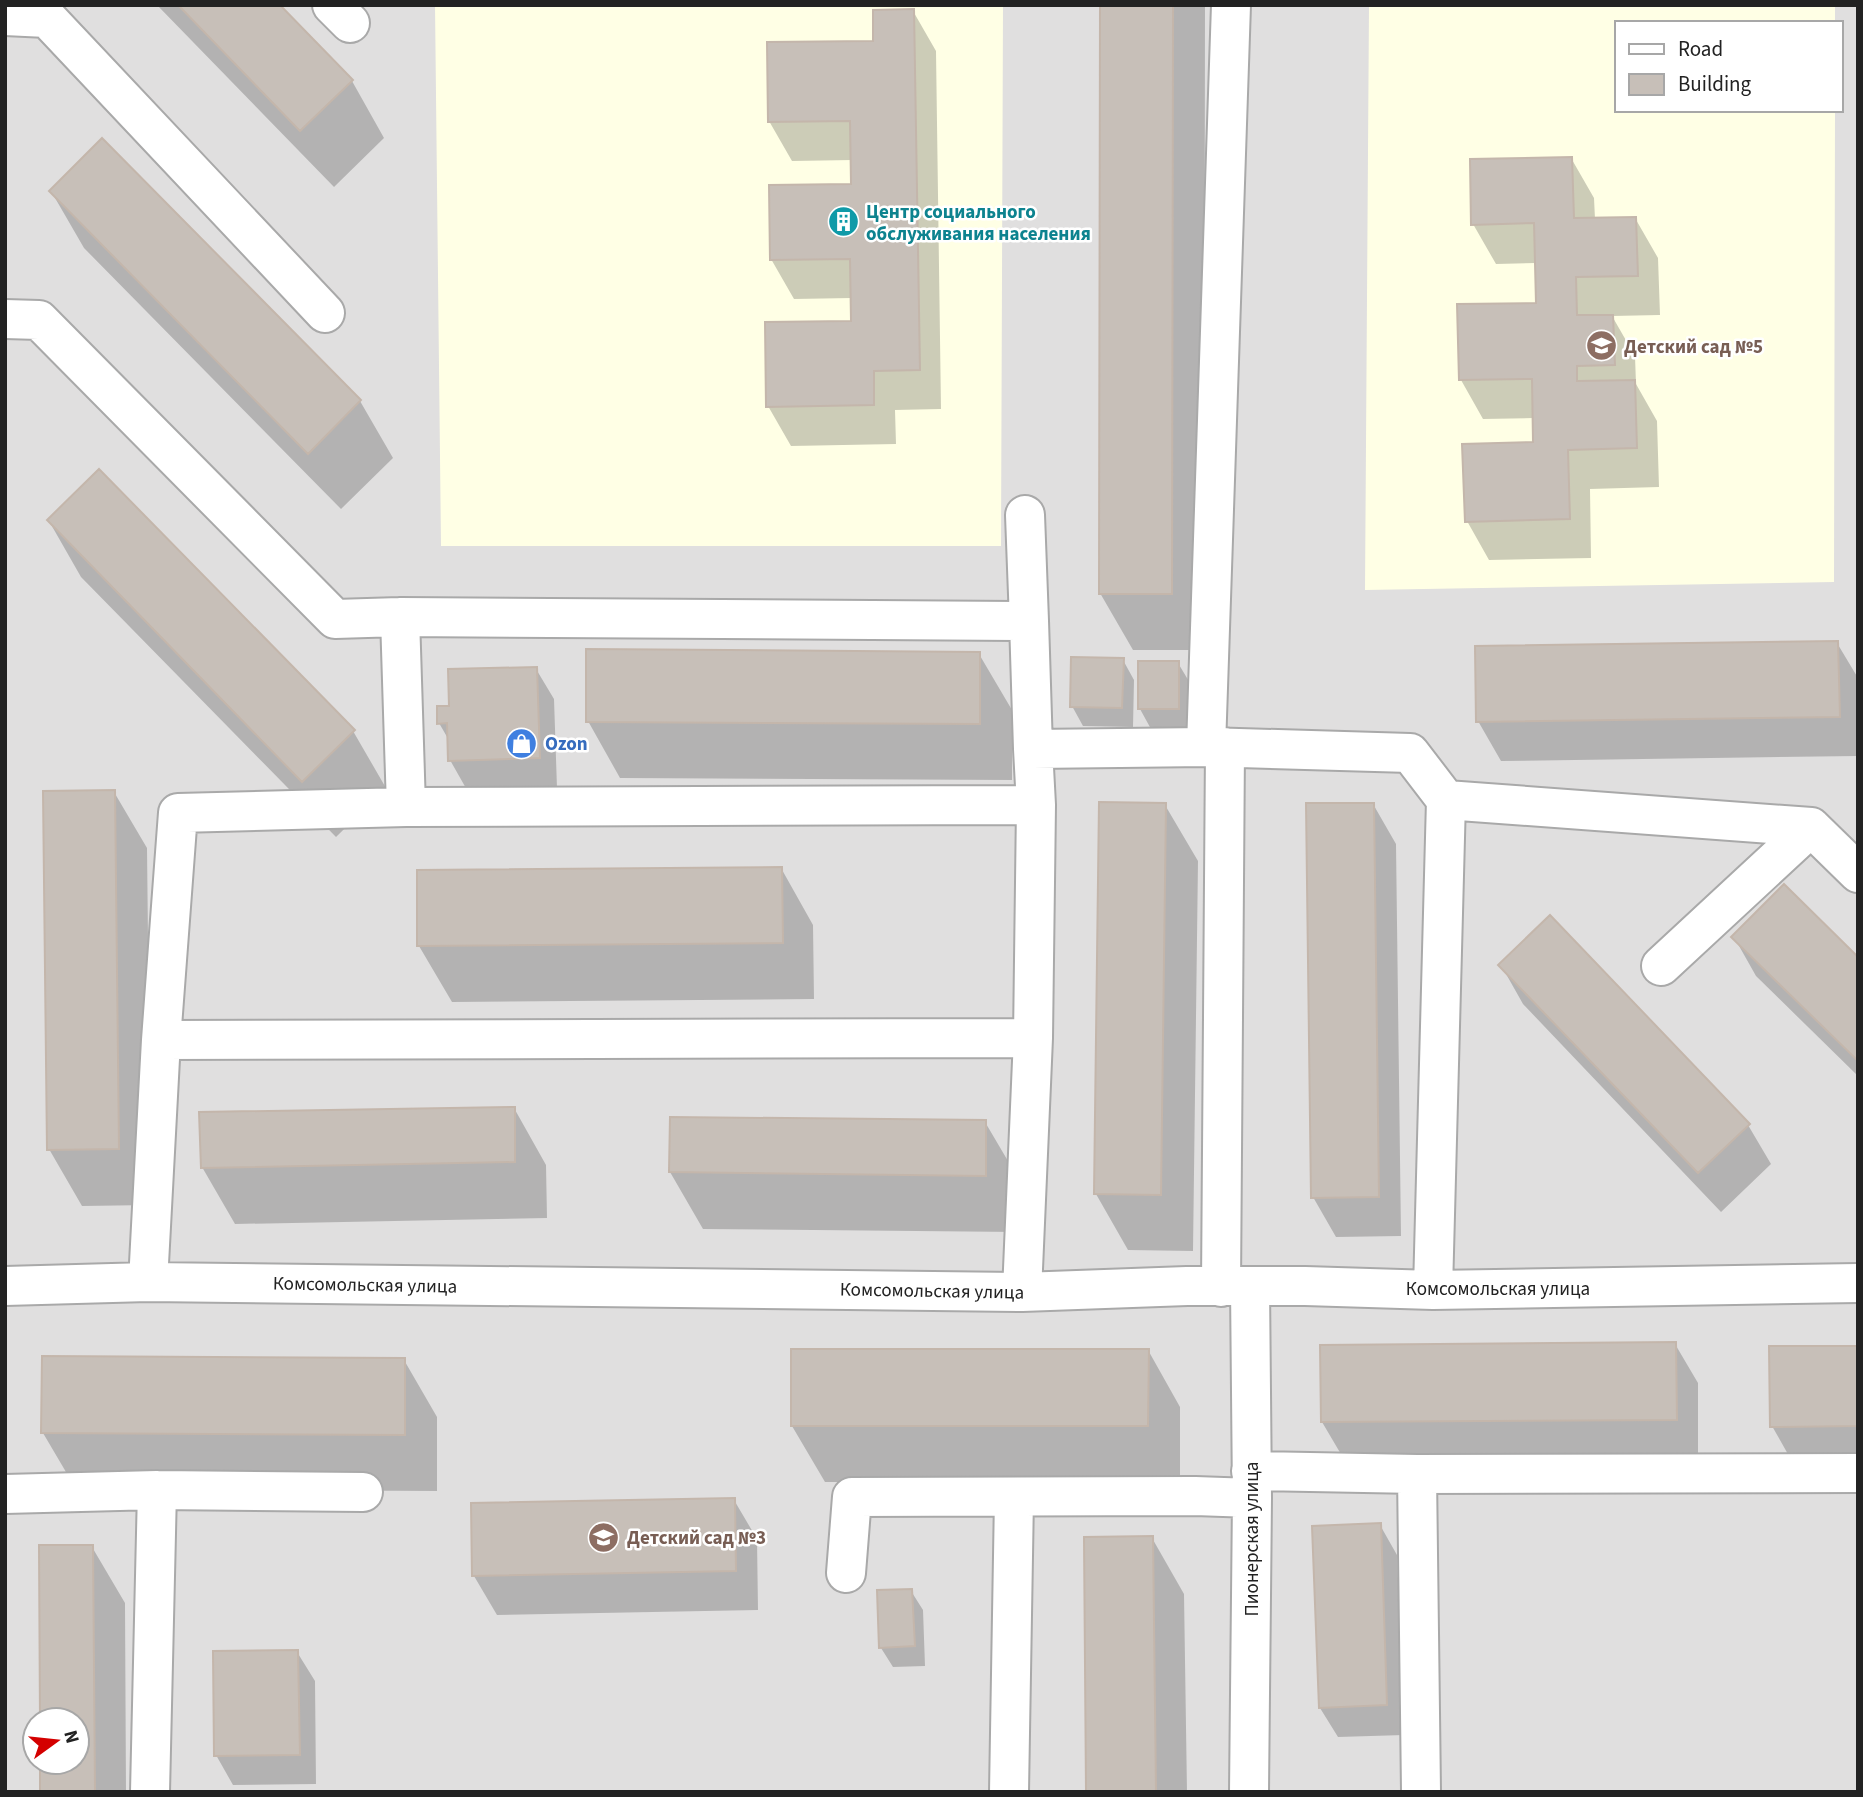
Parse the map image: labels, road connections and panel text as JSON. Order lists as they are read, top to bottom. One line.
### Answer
{"streets":{"street":["Комсомольская улица","Пионерская улица"]},"crossings":[["Комсомольская улица","Пионерская улица"]],"places":{"building":["Центр социального обслуживания населения"],"school or university":["Детский сад №5","Детский сад №3"],"shop":["Ozon"]},"legend":["Road","Building"],"north":"right"}
